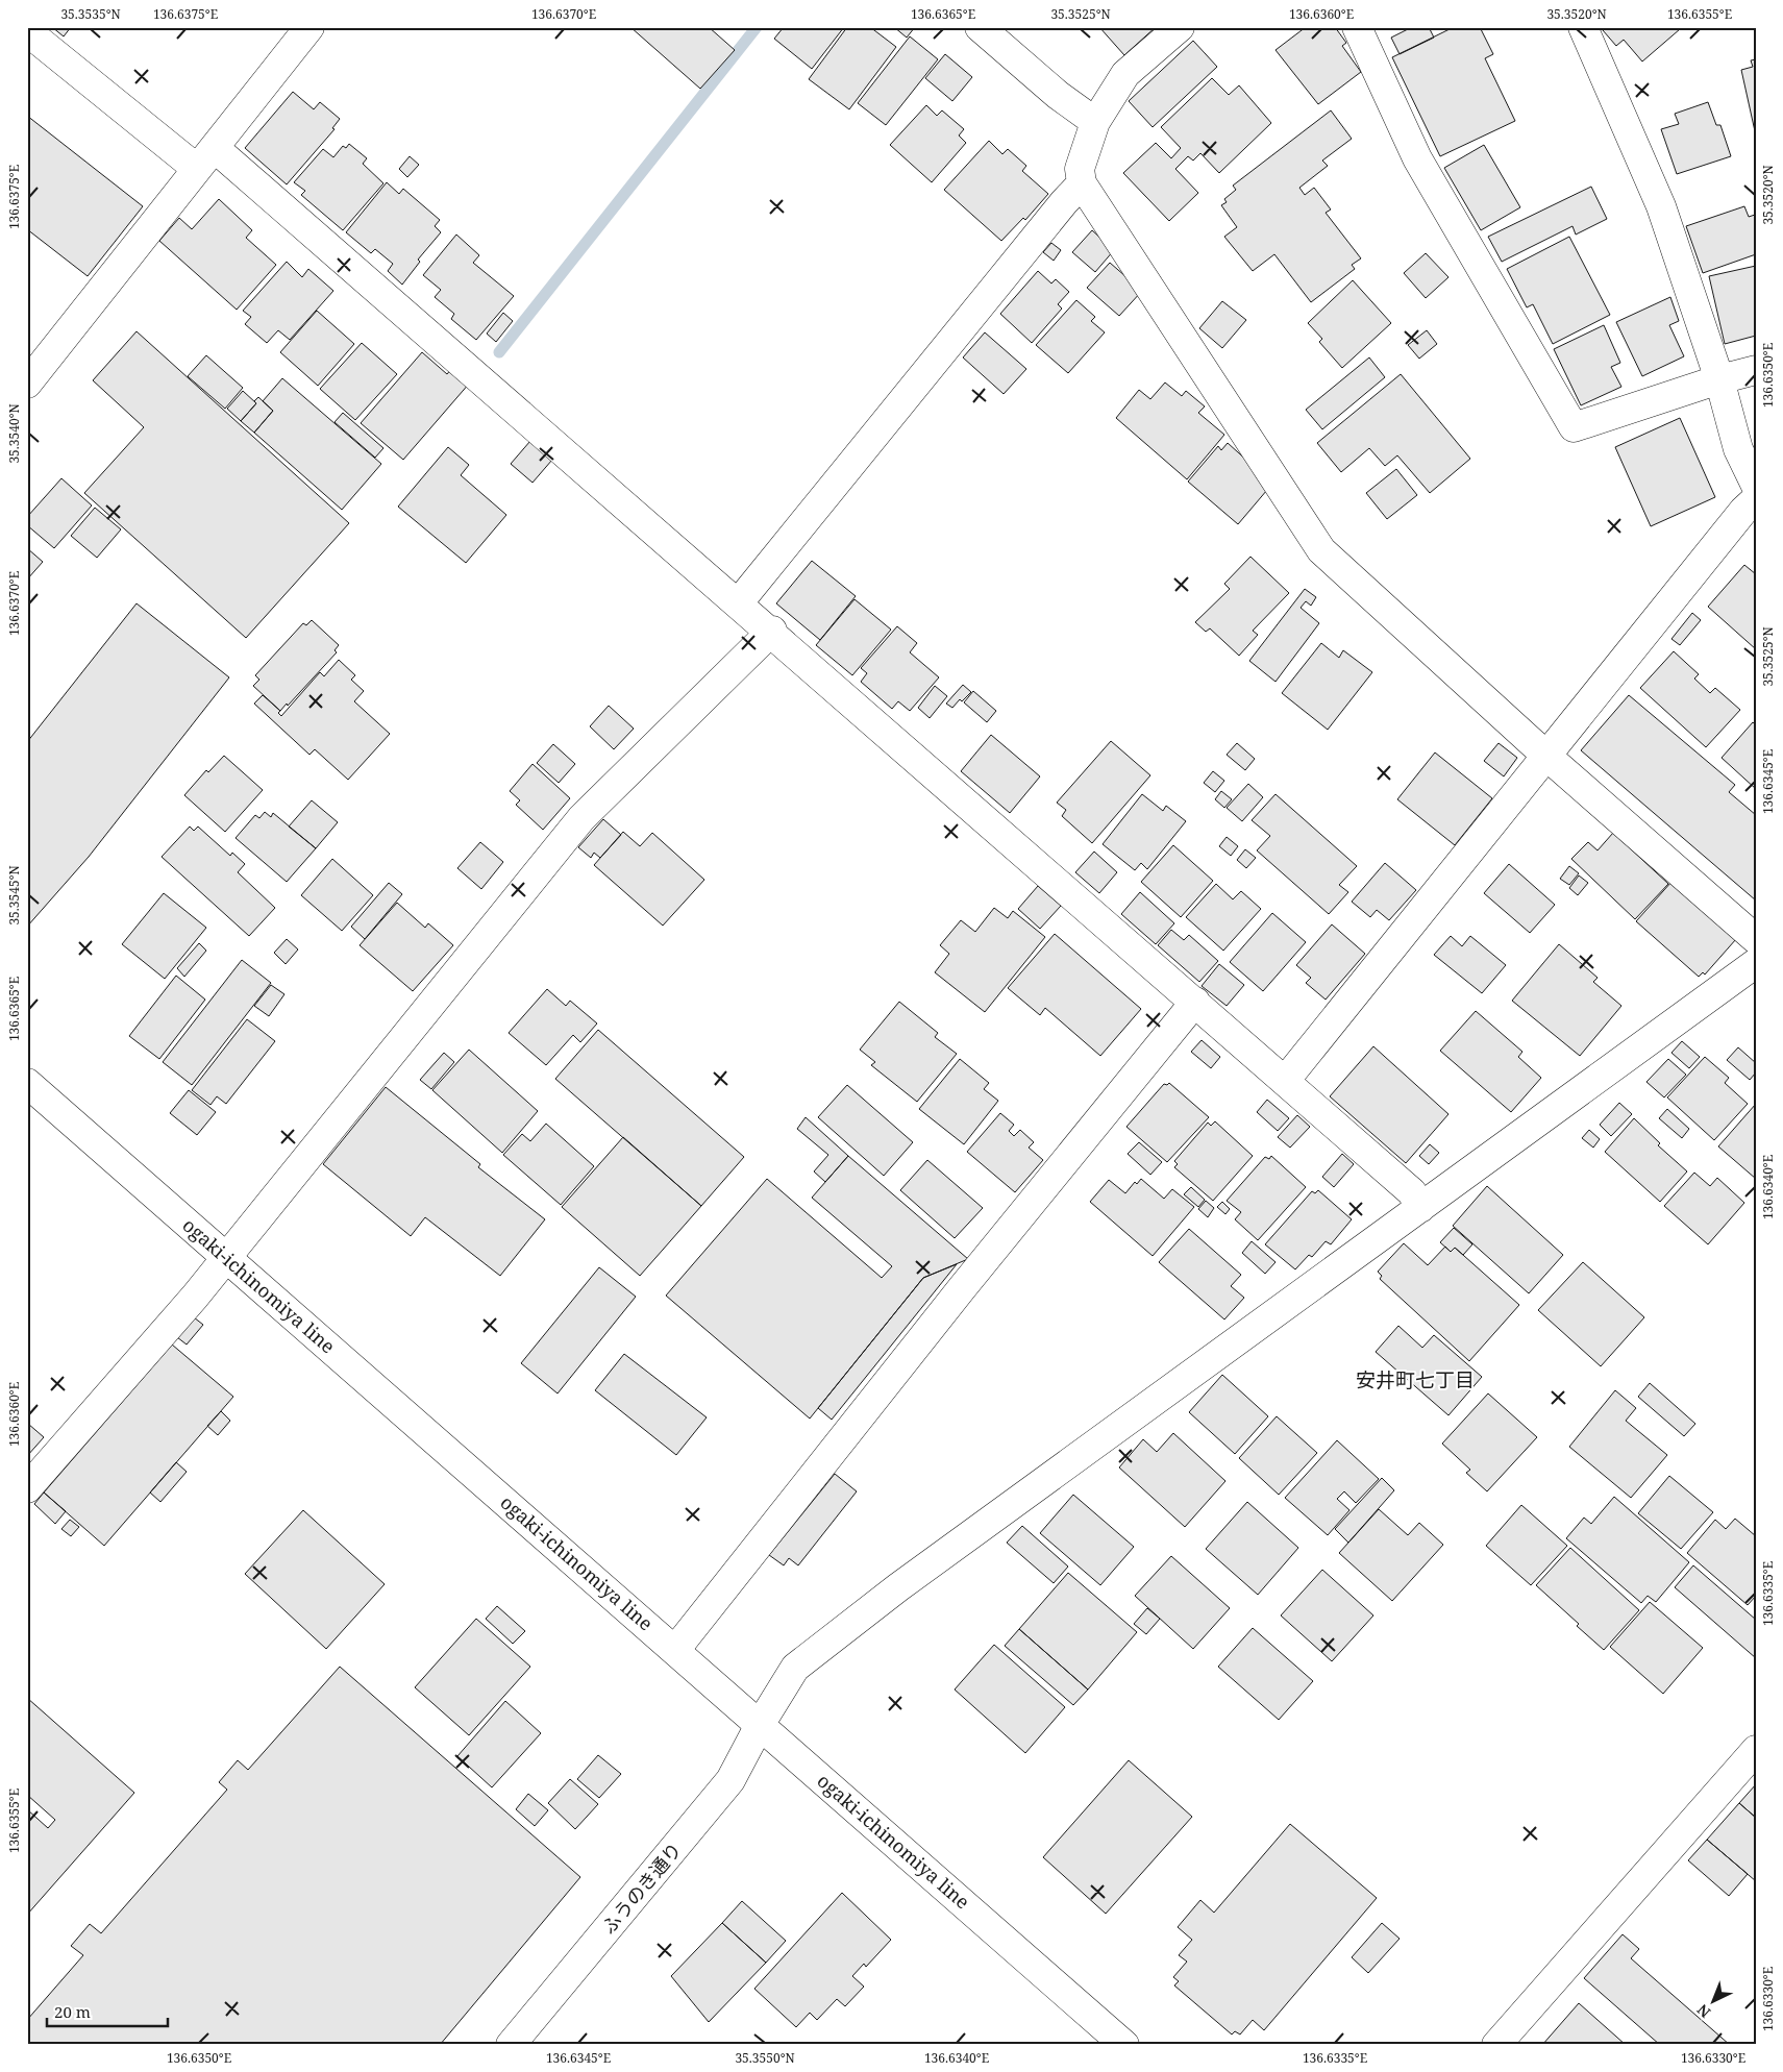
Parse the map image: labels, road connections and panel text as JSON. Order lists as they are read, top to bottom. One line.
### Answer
{"streets":{"street":["ogaki-ichinomiya line","ふうのき通り"]},"crossings":[["ogaki-ichinomiya line","ふうのき通り"]],"districts":["安井町七丁目"],"scale_bar":"20 m","north":"bottom left","coordinates":["35.3535°N","136.6375°E","136.6370°E","136.6365°E","35.3525°N","136.6360°E","35.3520°N","136.6355°E","136.6350°E","35.3540°N","136.6345°E","35.3545°N","136.6340°E","136.6335°E","136.6330°E","35.3550°N"]}
